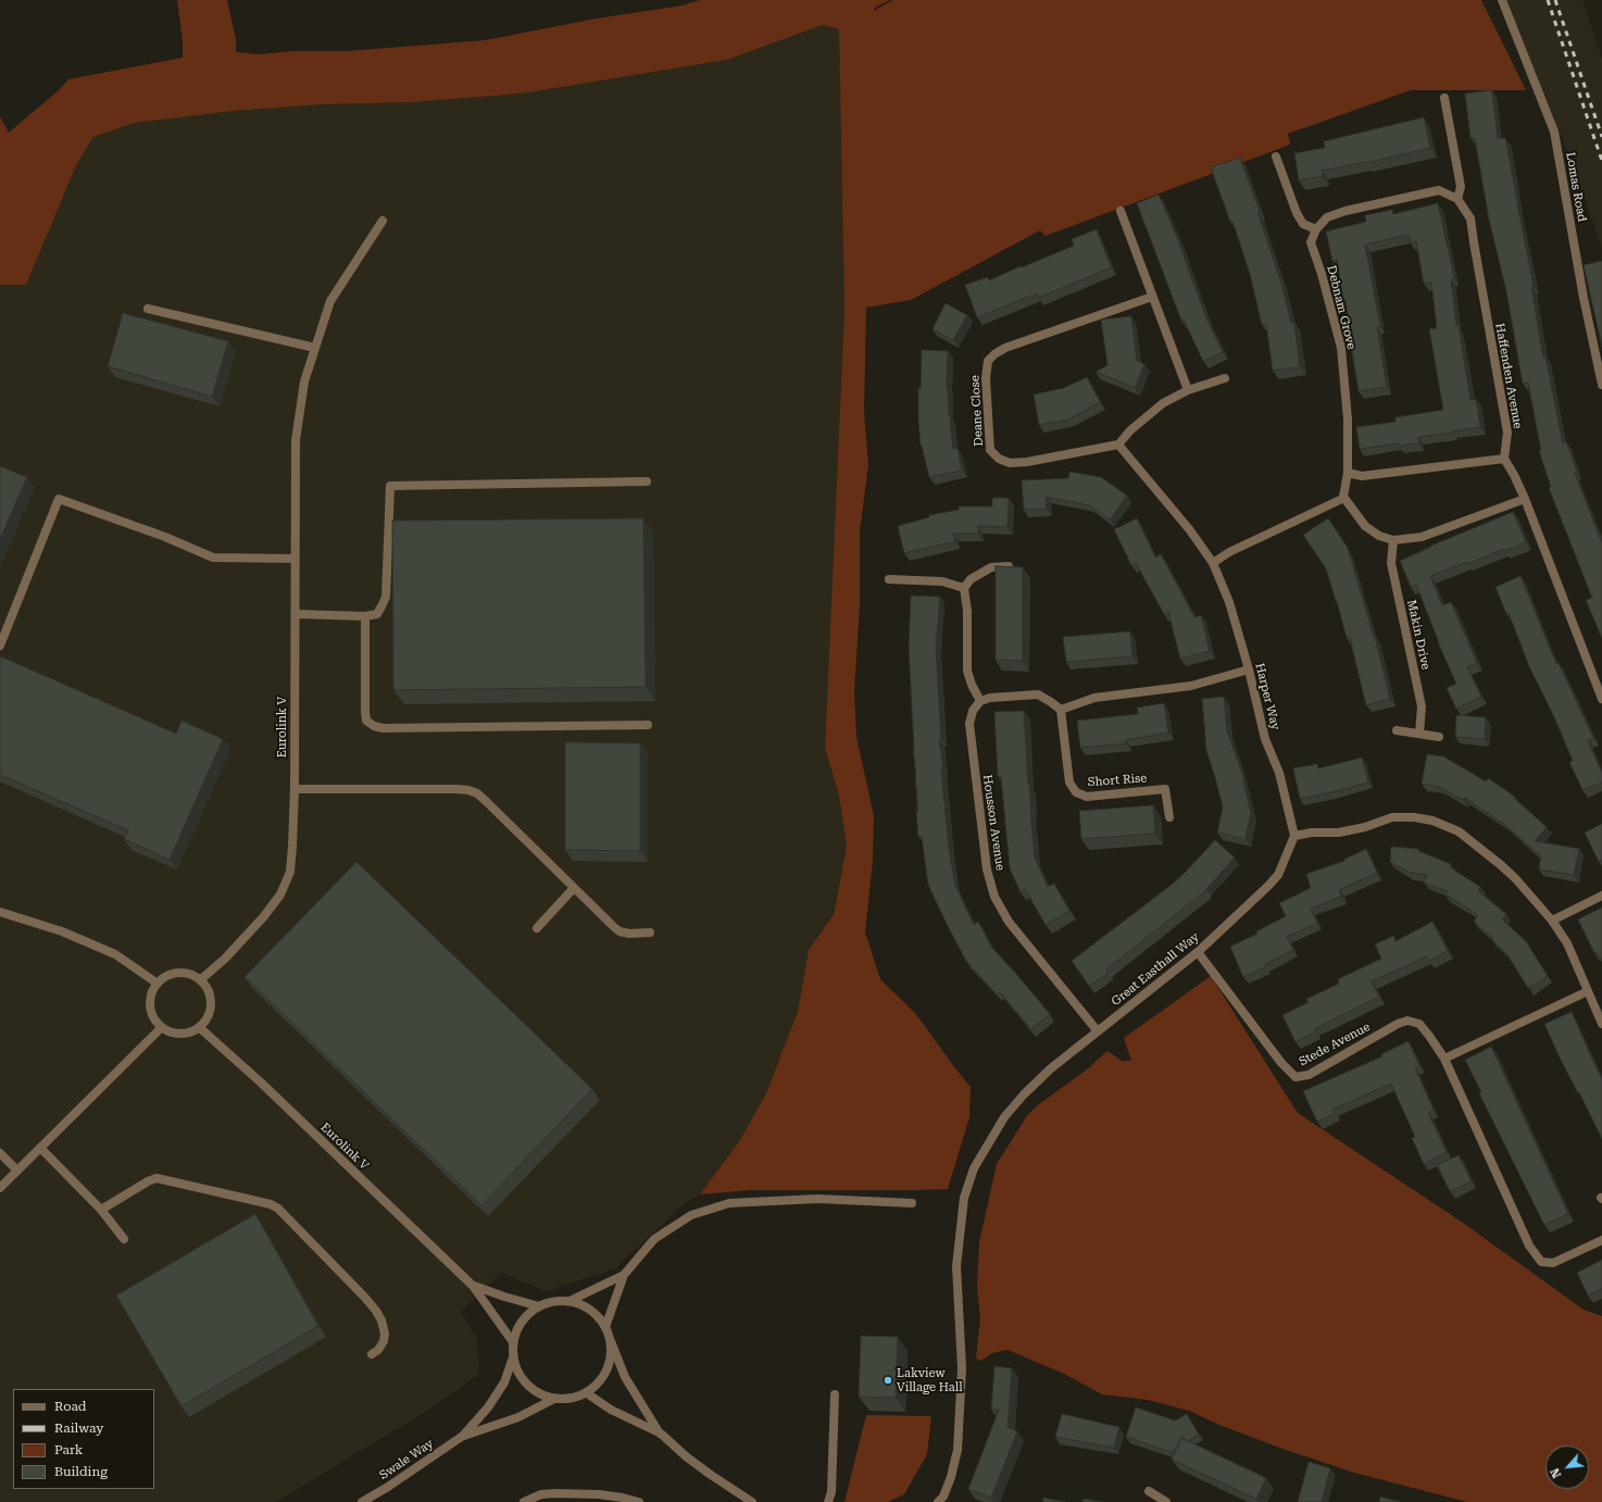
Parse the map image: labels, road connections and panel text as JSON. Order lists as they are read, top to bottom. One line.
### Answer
{"streets":{"street":["Lomas Road","Debnam Grove","Haffenden Avenue","Deane Close","Makin Drive","Harper Way","Eurolink V","Short Rise","Housson Avenue","Great Easthall Way","Stede Avenue","Swale Way"]},"crossings":[["Harper Way","Great Easthall Way"],["Eurolink V","Swale Way"],["Housson Avenue","Great Easthall Way"],["Great Easthall Way","Stede Avenue"]],"places":["Lakview Village Hall"],"legend":["Road","Railway","Park","Building"],"north":"bottom left"}
